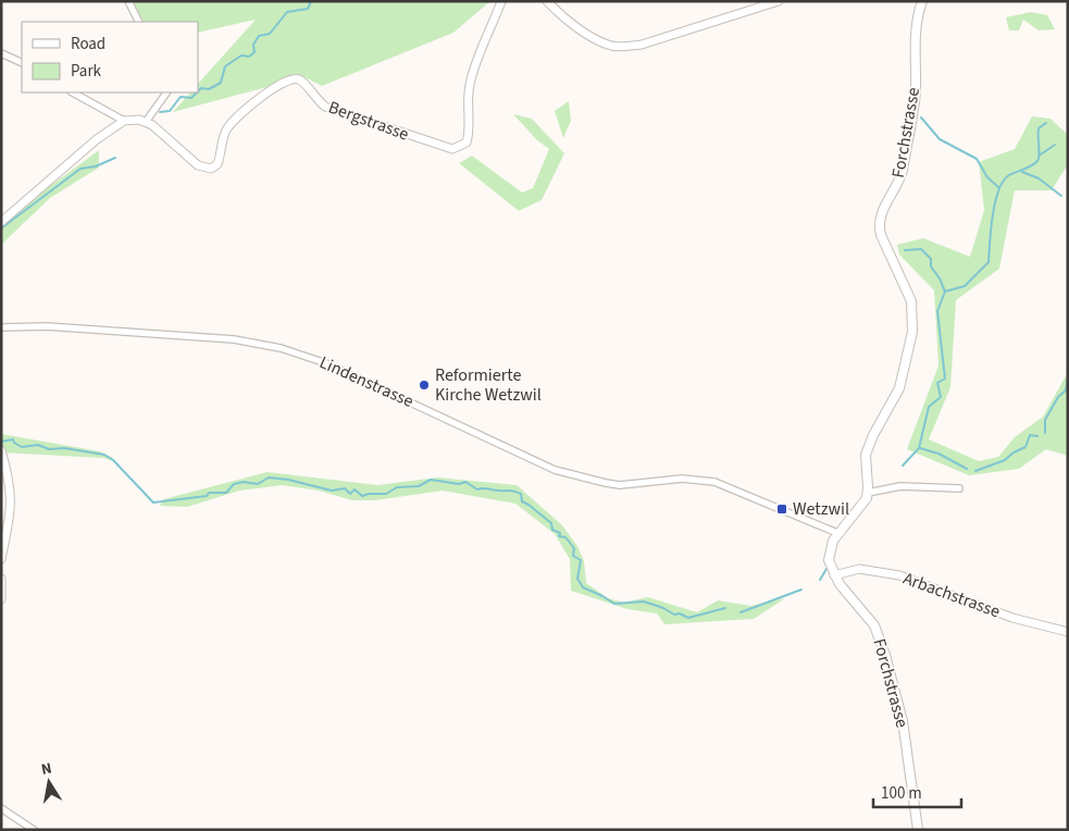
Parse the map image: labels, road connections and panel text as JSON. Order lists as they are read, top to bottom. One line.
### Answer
{"streets":{"main road":["Forchstrasse"],"street":["Bergstrasse","Lindenstrasse","Arbachstrasse"]},"crossings":[["Forchstrasse","Lindenstrasse"],["Forchstrasse","Arbachstrasse"]],"places":{"other":["Reformierte Kirche Wetzwil"],"transit":["Wetzwil"]},"legend":["Road","Park"],"scale_bar":"100 m","north":"top"}
